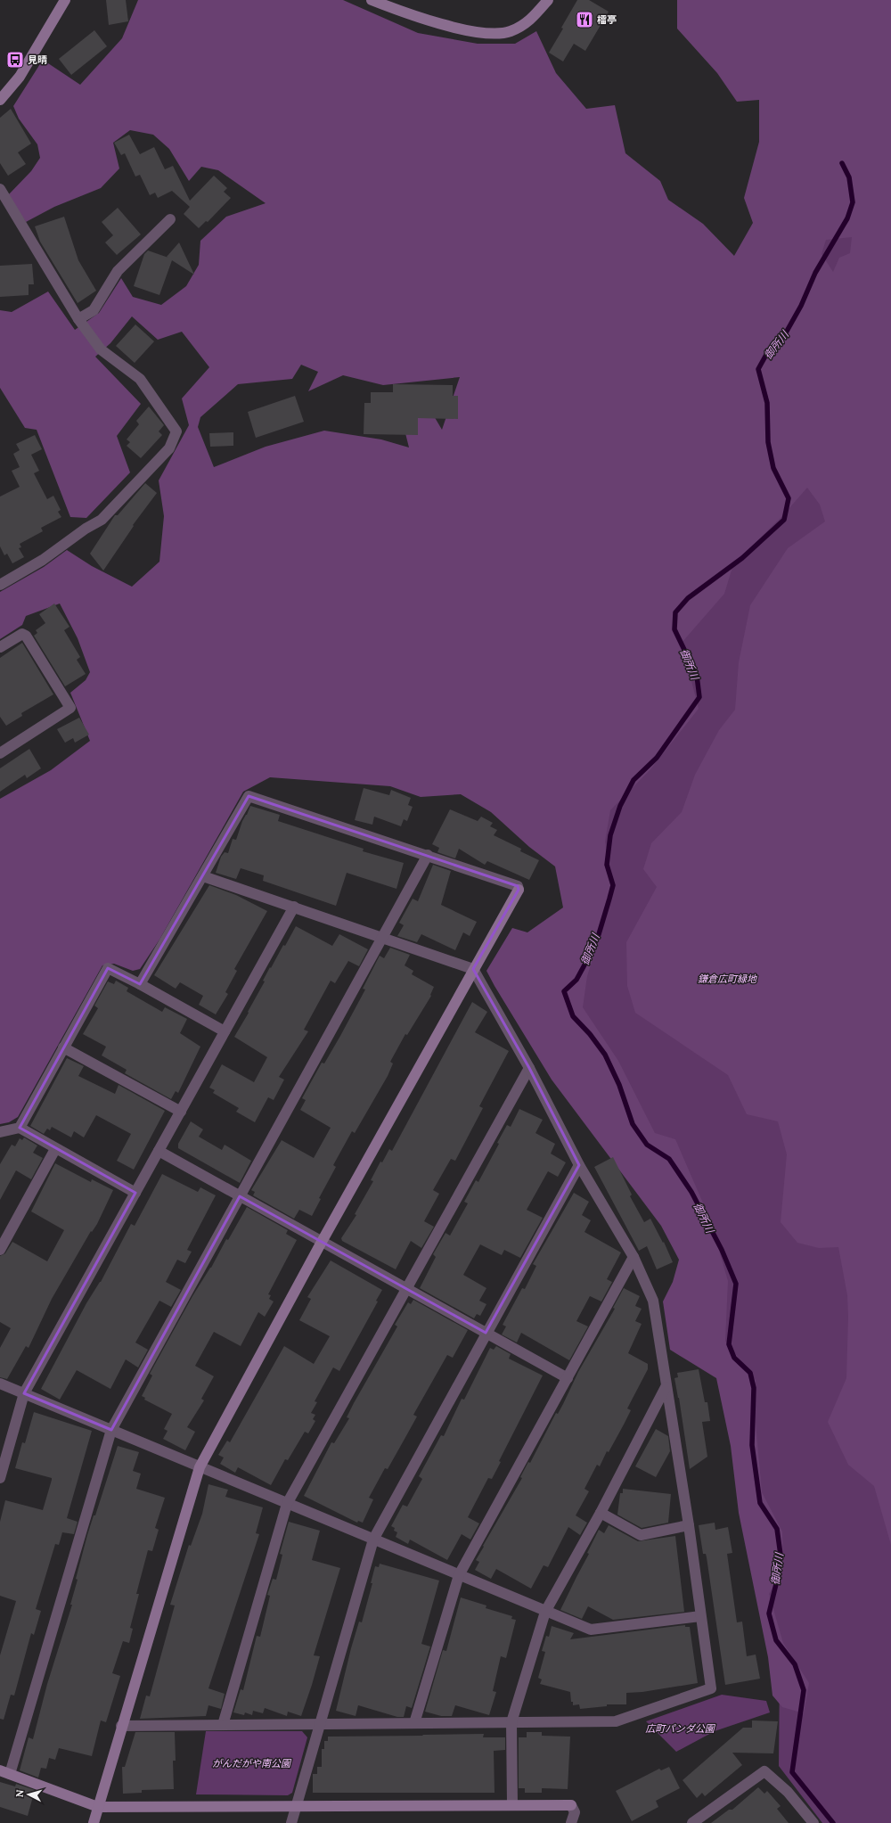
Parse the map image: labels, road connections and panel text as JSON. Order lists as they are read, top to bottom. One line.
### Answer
{"water":["御所川"],"parks":["鎌倉広町緑地","広町パンダ公園","がんだがや南公園"],"places":{"restaurant":["檑亭"],"bus stop":["見晴"]},"north":"left"}
